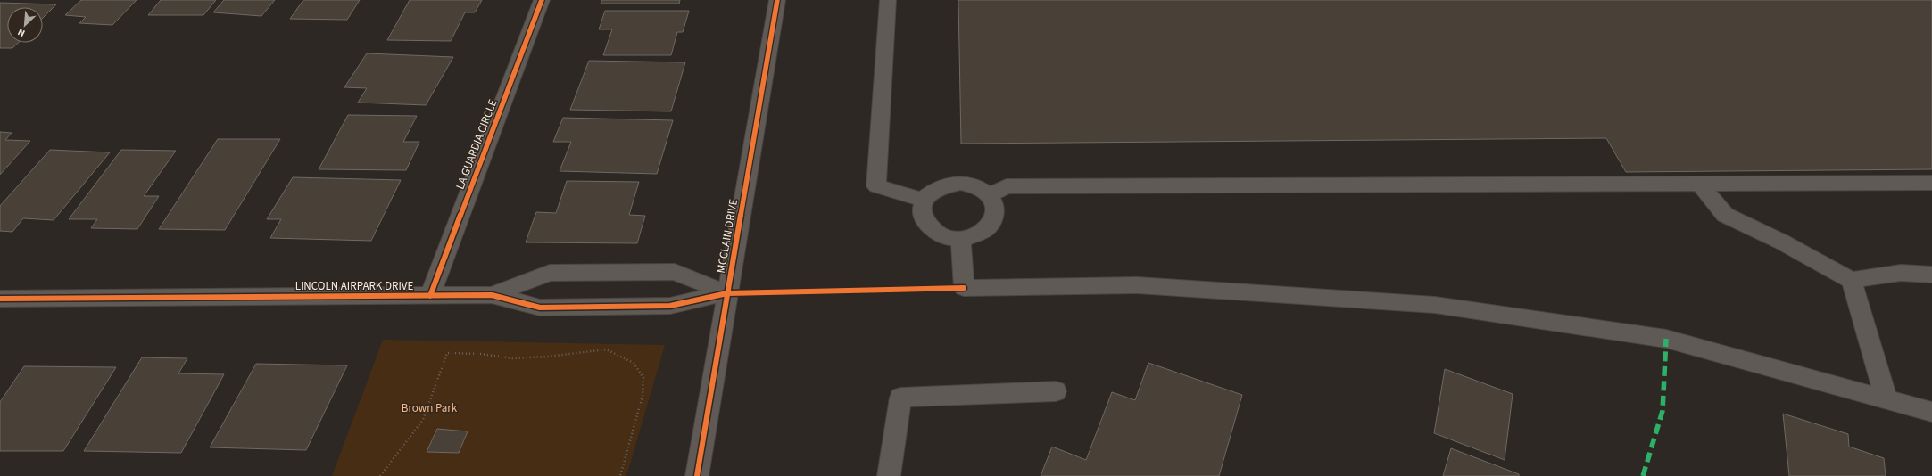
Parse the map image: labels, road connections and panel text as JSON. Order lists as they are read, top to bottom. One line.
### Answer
{"streets":{"street":["LA GUARDIA CIRCLE","MCCLAIN DRIVE","LINCOLN AIRPARK DRIVE"]},"crossings":[["LA GUARDIA CIRCLE","LINCOLN AIRPARK DRIVE"],["MCCLAIN DRIVE","LINCOLN AIRPARK DRIVE"]],"parks":["Brown Park"],"north":"bottom left"}
